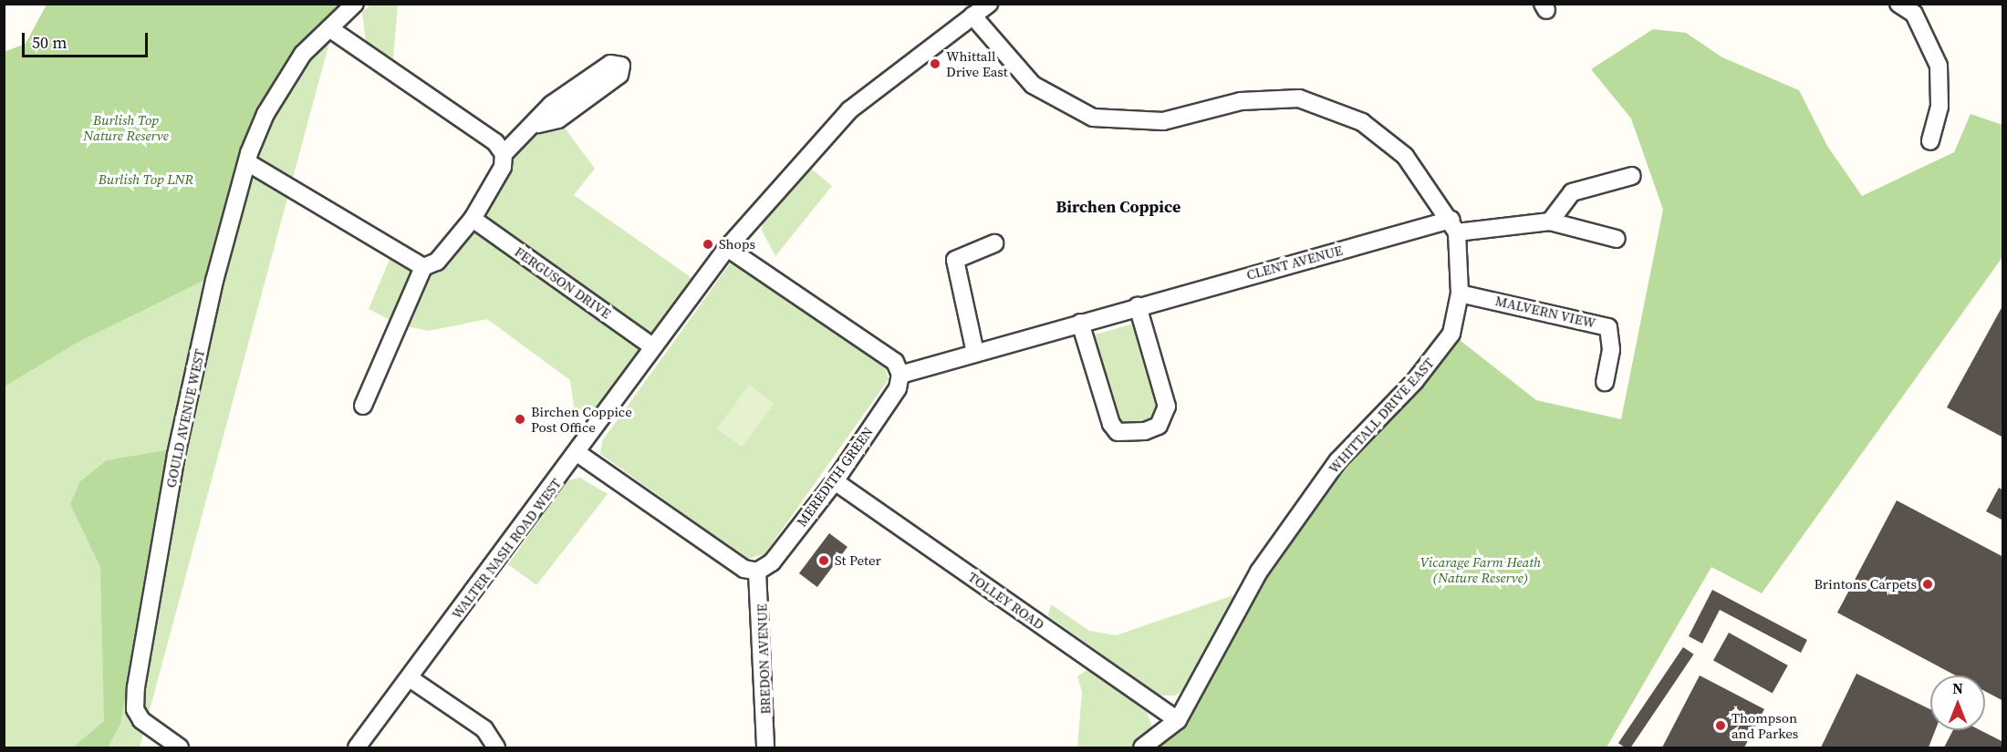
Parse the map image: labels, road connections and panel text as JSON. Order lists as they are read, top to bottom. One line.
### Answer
{"streets":{"street":["CLENT AVENUE","FERGUSON DRIVE","MALVERN VIEW","WHITTALL DRIVE EAST","GOULD AVENUE WEST","MEREDITH GREEN","WALTER NASH ROAD WEST","TOLLEY ROAD","BREDON AVENUE"]},"crossings":[["CLENT AVENUE","WHITTALL DRIVE EAST"],["CLENT AVENUE","MEREDITH GREEN"],["FERGUSON DRIVE","WALTER NASH ROAD WEST"],["MALVERN VIEW","WHITTALL DRIVE EAST"],["WHITTALL DRIVE EAST","TOLLEY ROAD"],["MEREDITH GREEN","TOLLEY ROAD"],["MEREDITH GREEN","BREDON AVENUE"]],"districts":["Birchen Coppice"],"parks":["Burlish Top Nature Reserve","Burlish Top LNR","Vicarage Farm Heath (Nature Reserve)"],"places":["Whittall Drive East","Shops","Birchen Coppice Post Office","St Peter","Brintons Carpets","Thompson and Parkes"],"scale_bar":"50 m","north":"top"}
